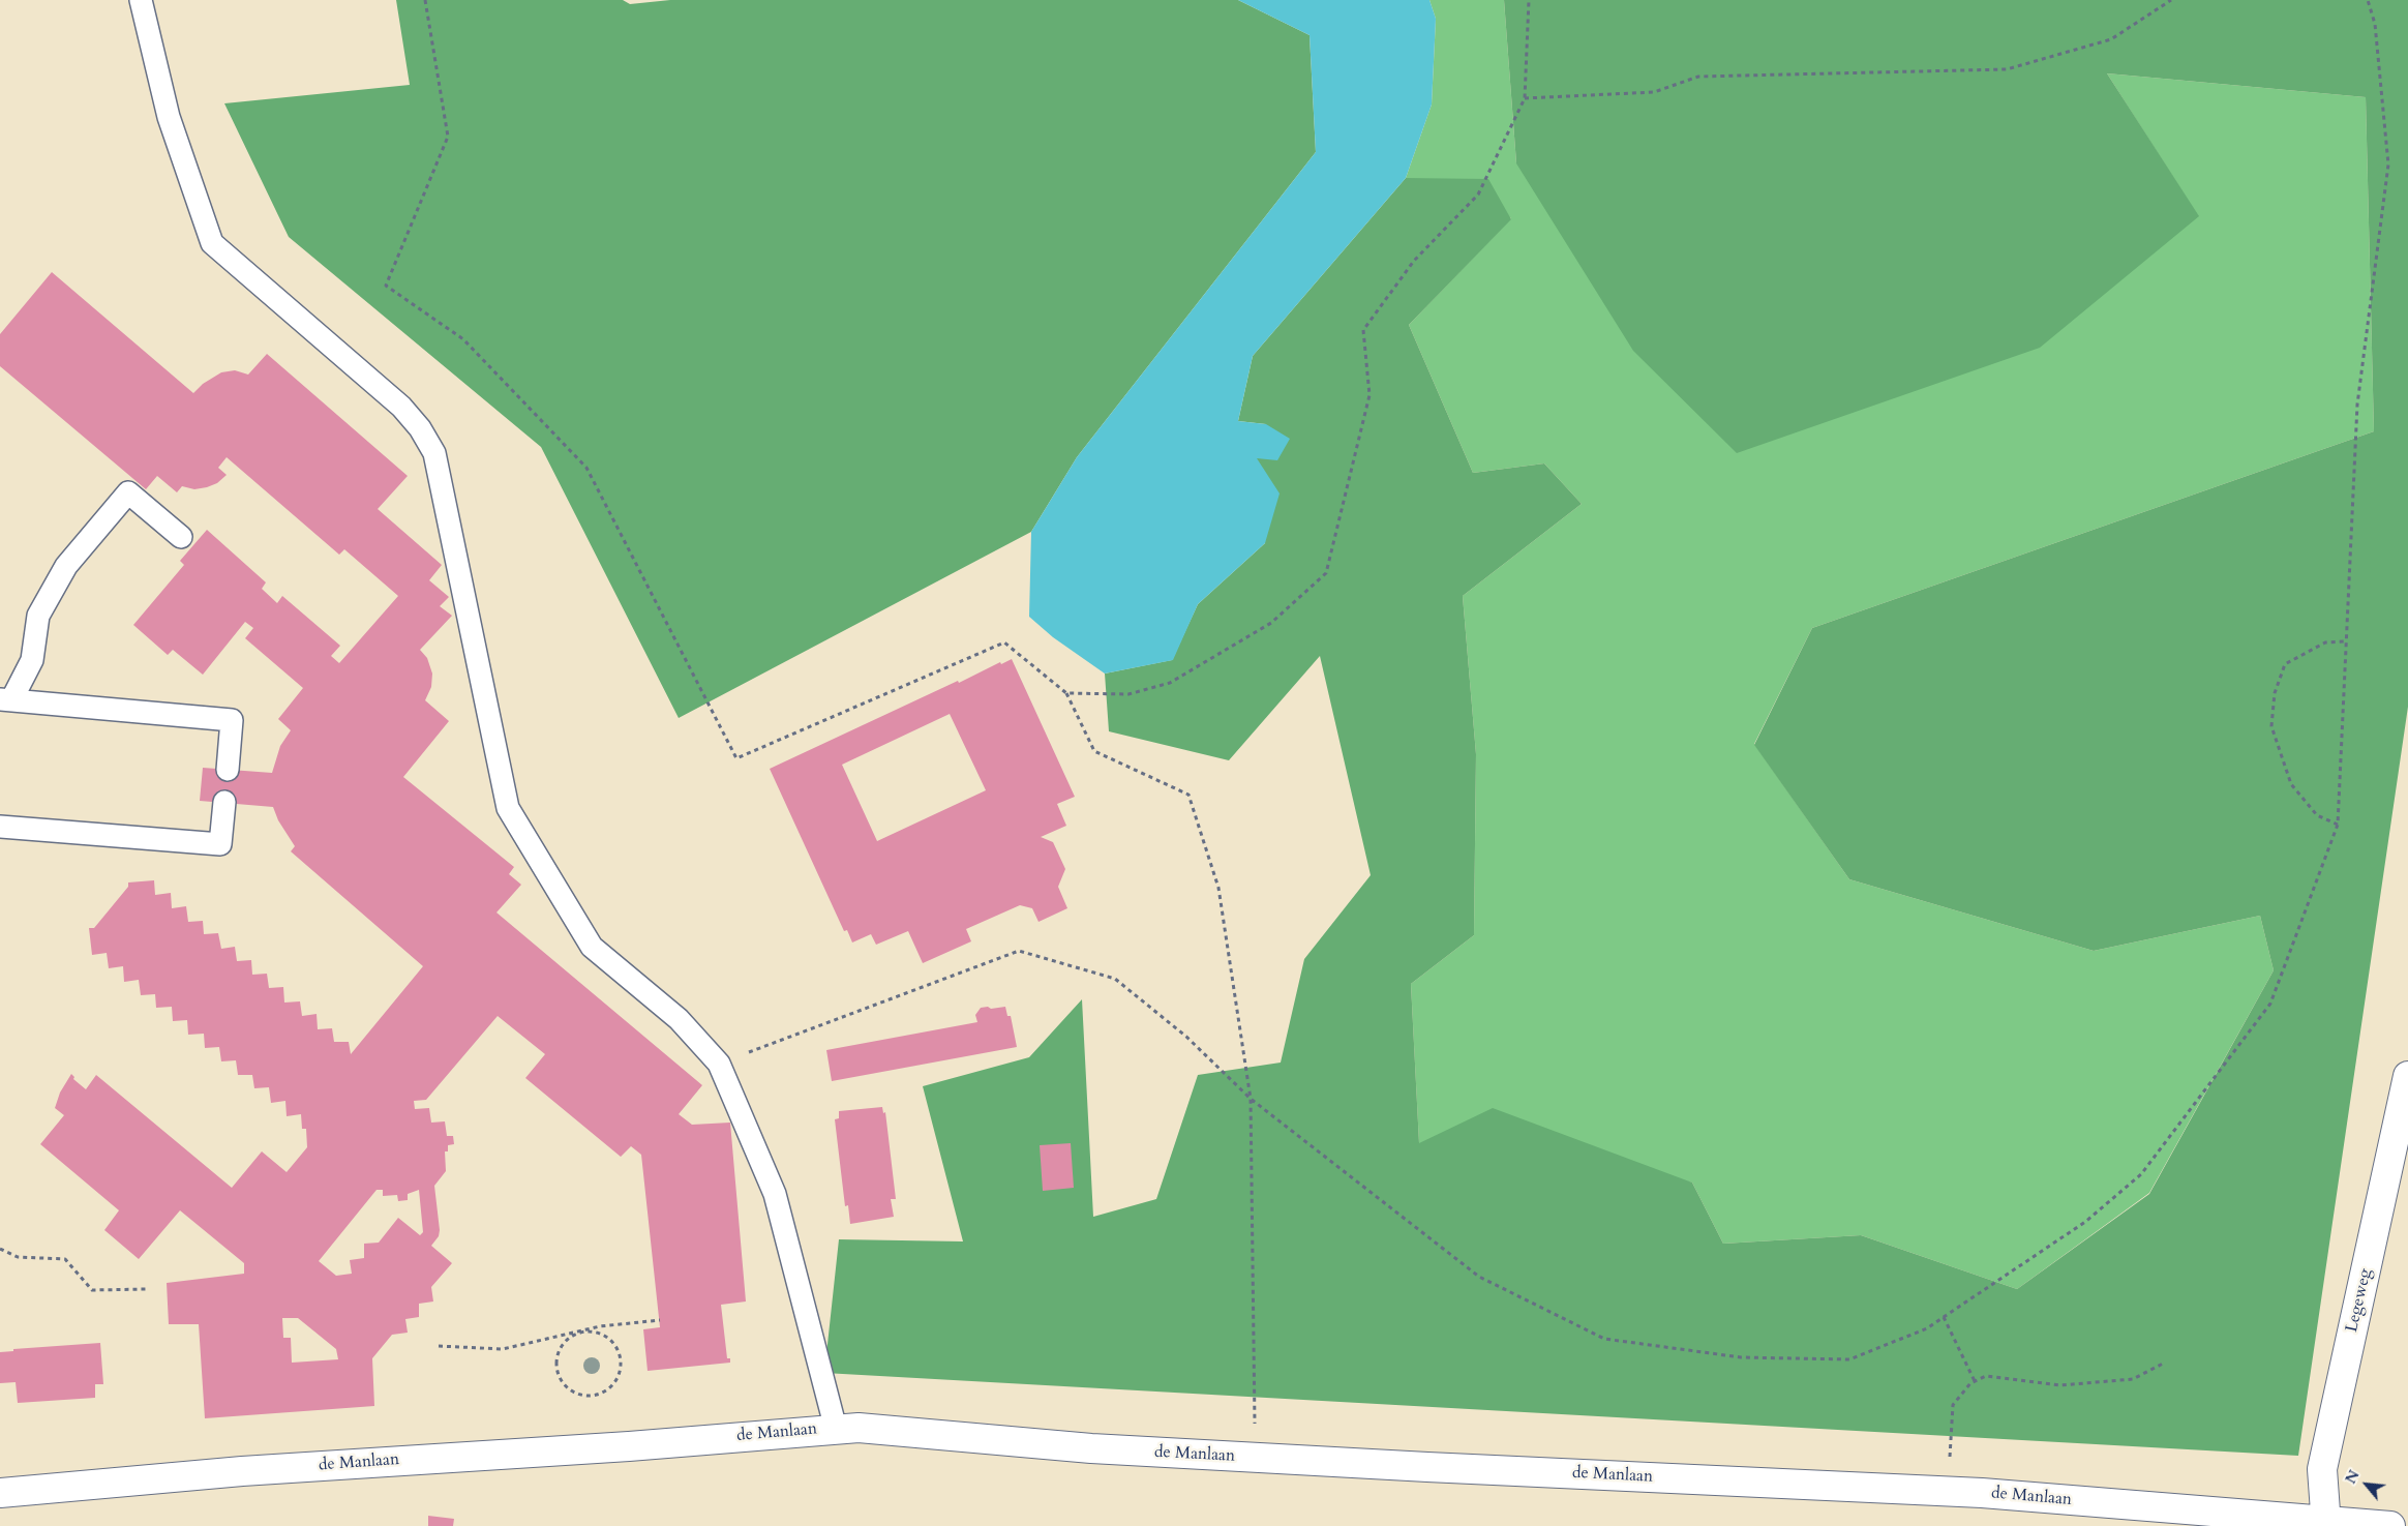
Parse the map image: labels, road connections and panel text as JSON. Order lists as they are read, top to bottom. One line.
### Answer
{"streets":{"street":["Legeweg","de Manlaan"]},"crossings":[["Legeweg","de Manlaan"]],"north":"top left"}
